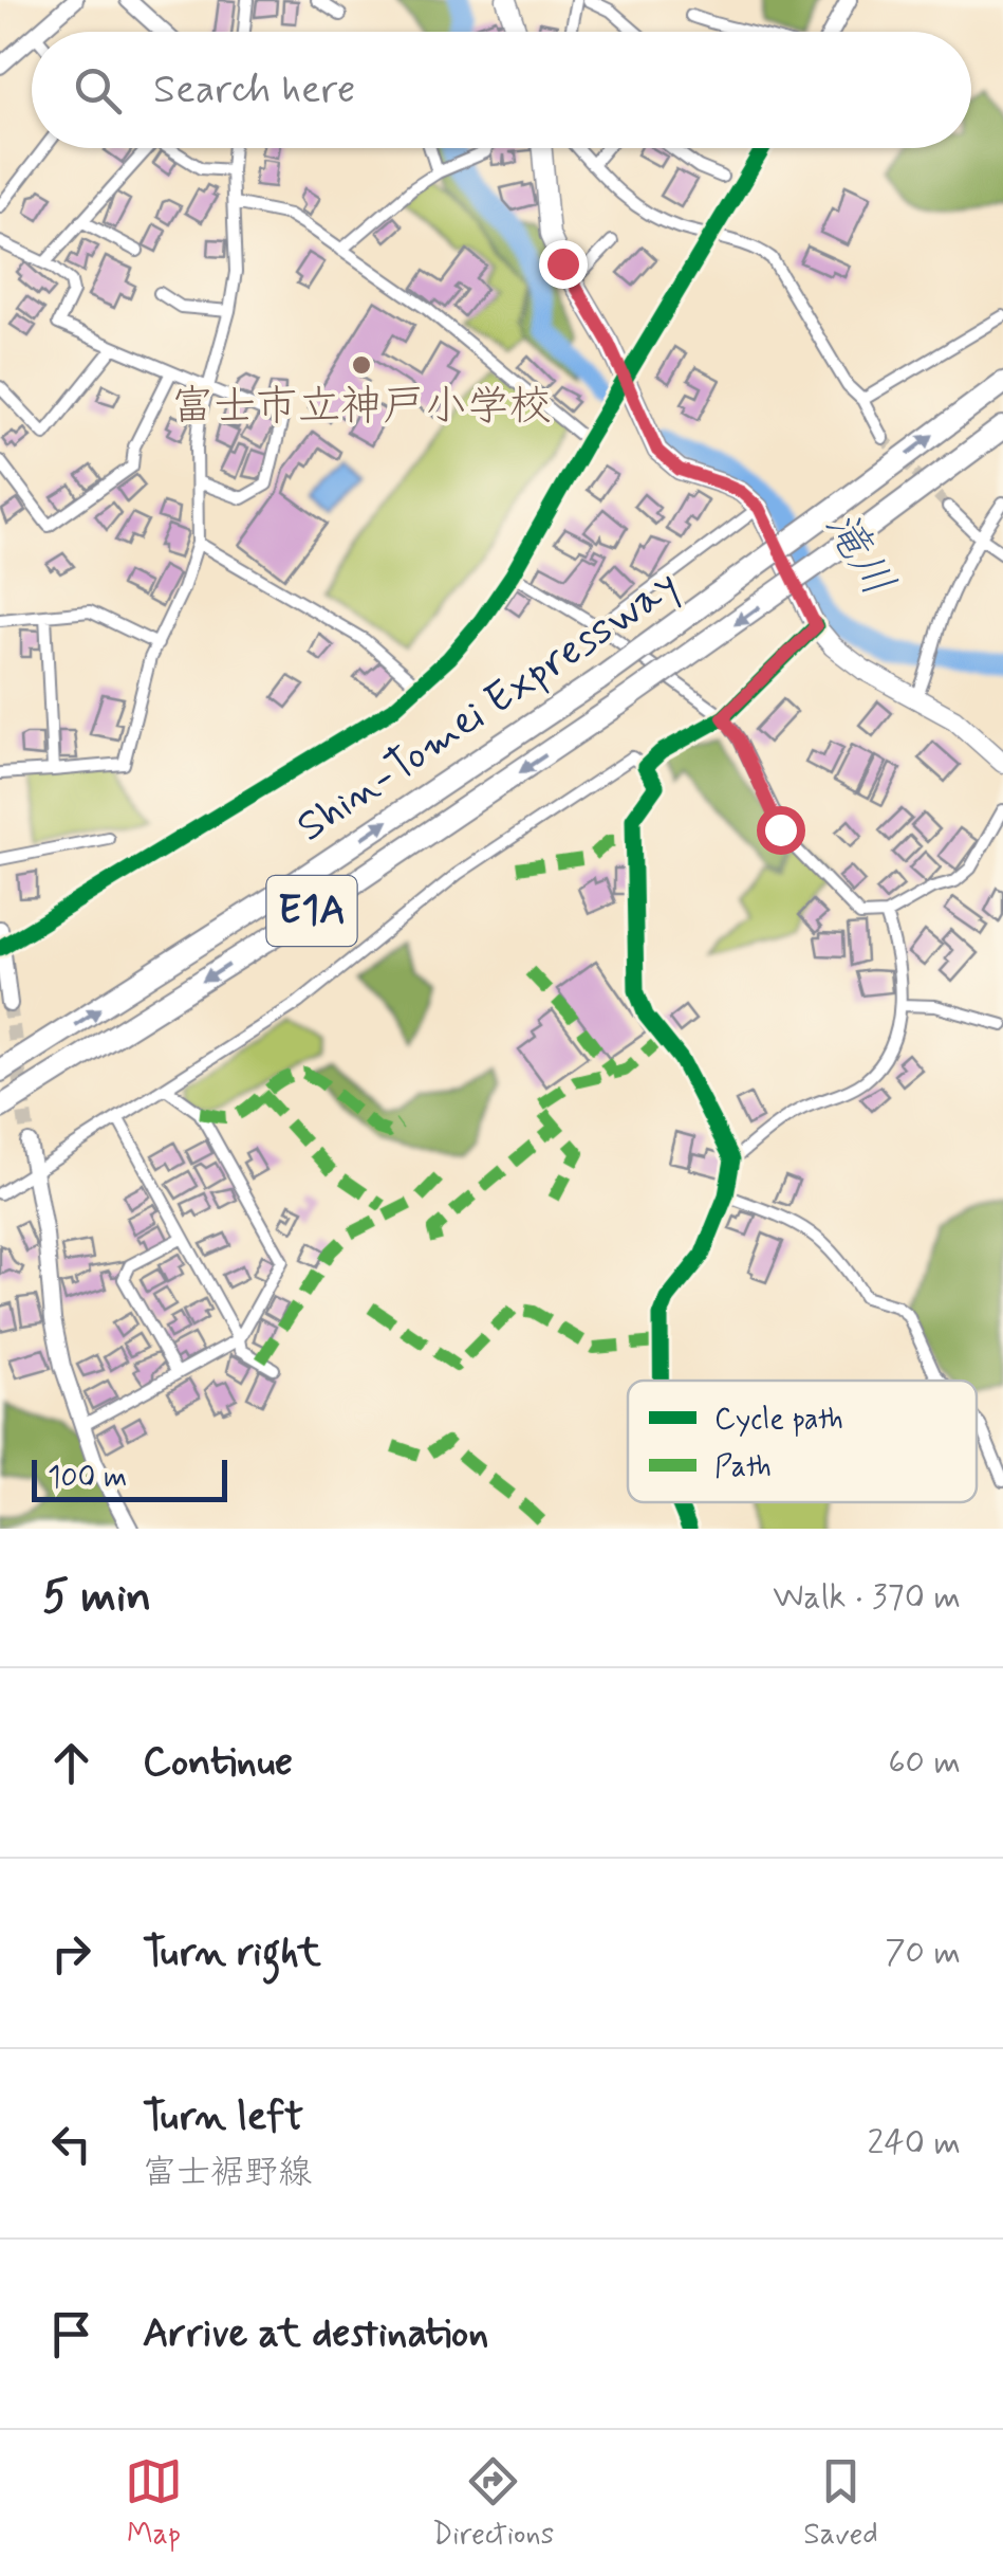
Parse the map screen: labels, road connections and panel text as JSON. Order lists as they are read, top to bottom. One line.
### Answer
{"streets":{"highway":["Shin-Tomei Expressway","E1A"]},"water":["滝川"],"places":["富士市立神戸小学校"],"legend":["Cycle path","Path"],"scale_bar":"100 m","page":{"search":"Search here","scale":"100 m","heading":["5 min","Walk · 370 m"],"list":[["Continue","60 m"],["Turn right","70 m"],["Turn left","富士裾野線","240 m"],"Arrive at destination"],"nav":["Map","Directions","Saved"]}}
